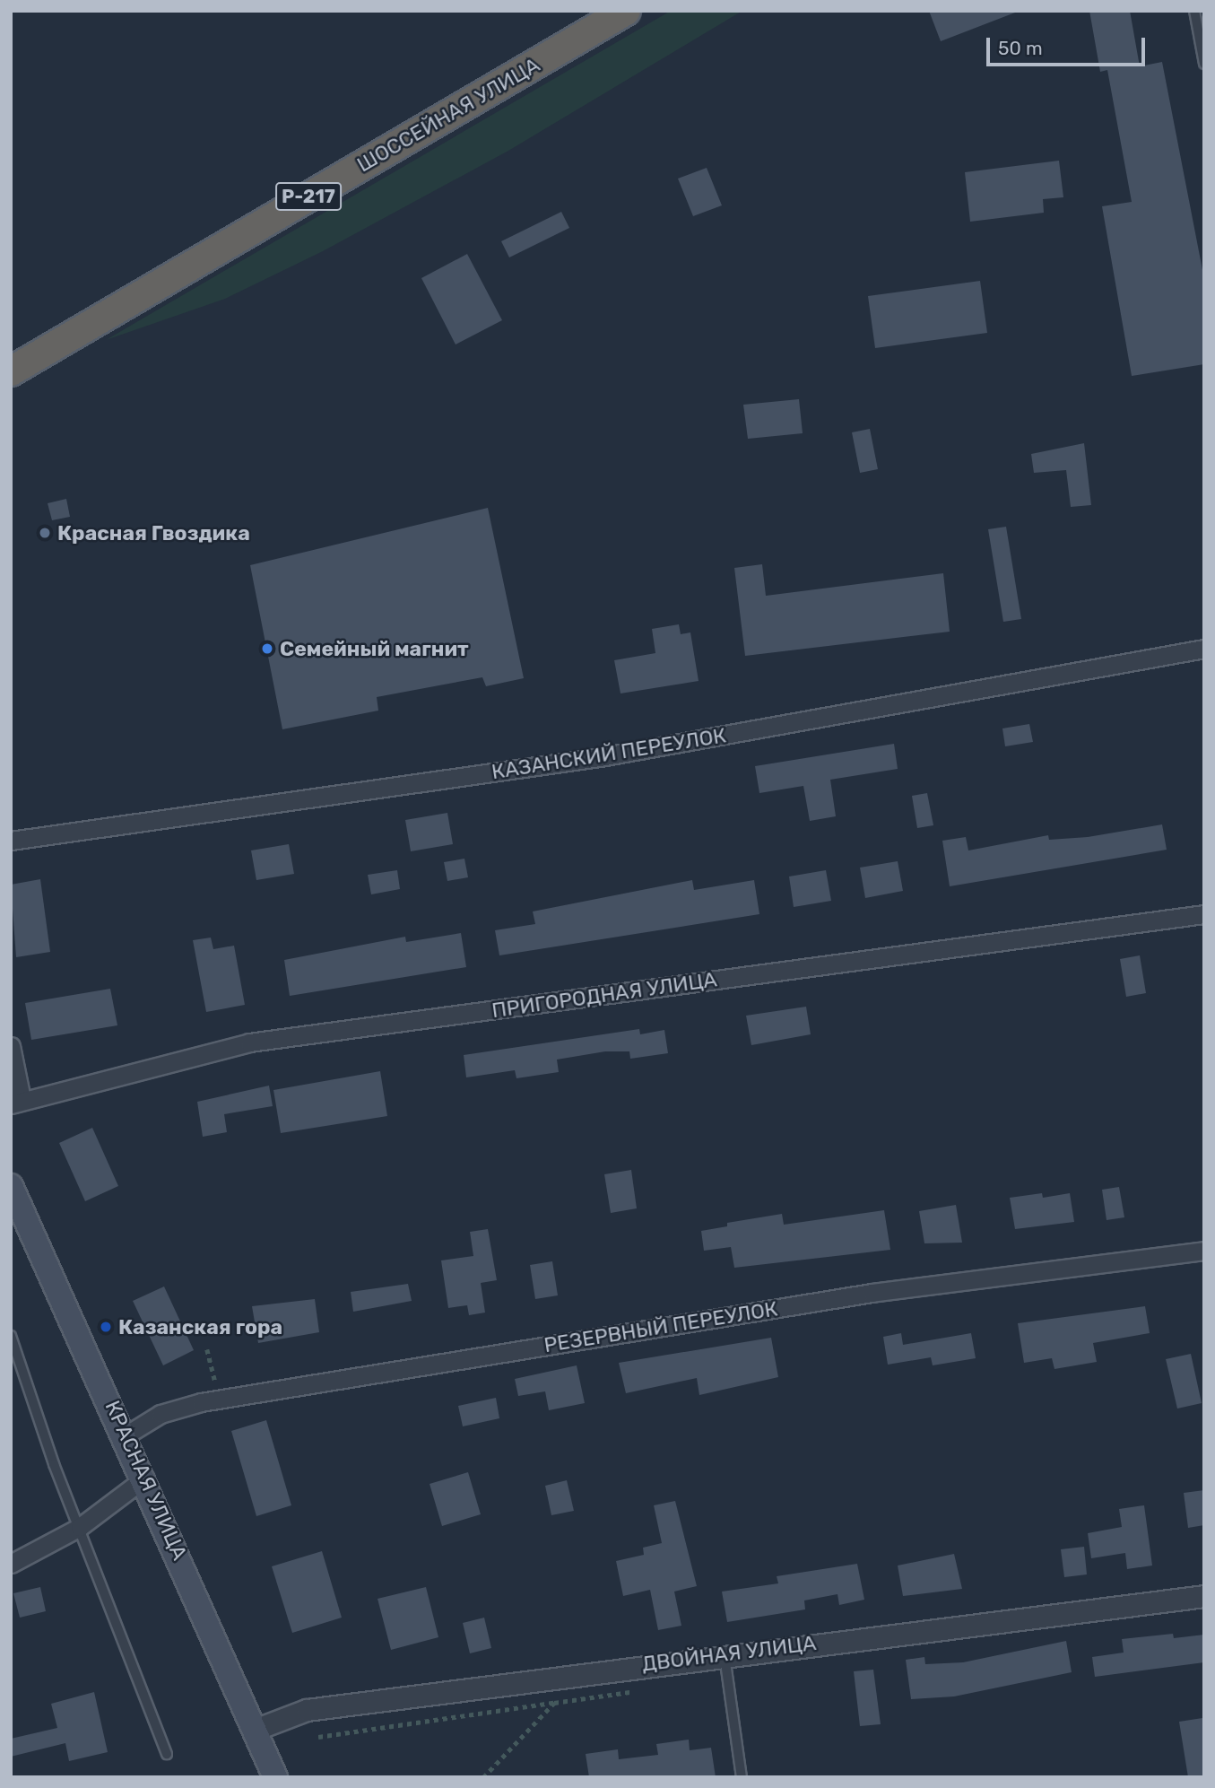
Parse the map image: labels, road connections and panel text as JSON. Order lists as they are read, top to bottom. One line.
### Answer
{"streets":{"highway":["ШОССЕЙНАЯ УЛИЦА","Р-217"],"main road":["КРАСНАЯ УЛИЦА"],"street":["КАЗАНСКИЙ ПЕРЕУЛОК","ПРИГОРОДНАЯ УЛИЦА","РЕЗЕРВНЫЙ ПЕРЕУЛОК","ДВОЙНАЯ УЛИЦА"]},"crossings":[["РЕЗЕРВНЫЙ ПЕРЕУЛОК","КРАСНАЯ УЛИЦА"],["КРАСНАЯ УЛИЦА","ДВОЙНАЯ УЛИЦА"]],"places":["Красная Гвоздика","Семейный магнит","Казанская гора"],"scale_bar":"50 m"}
